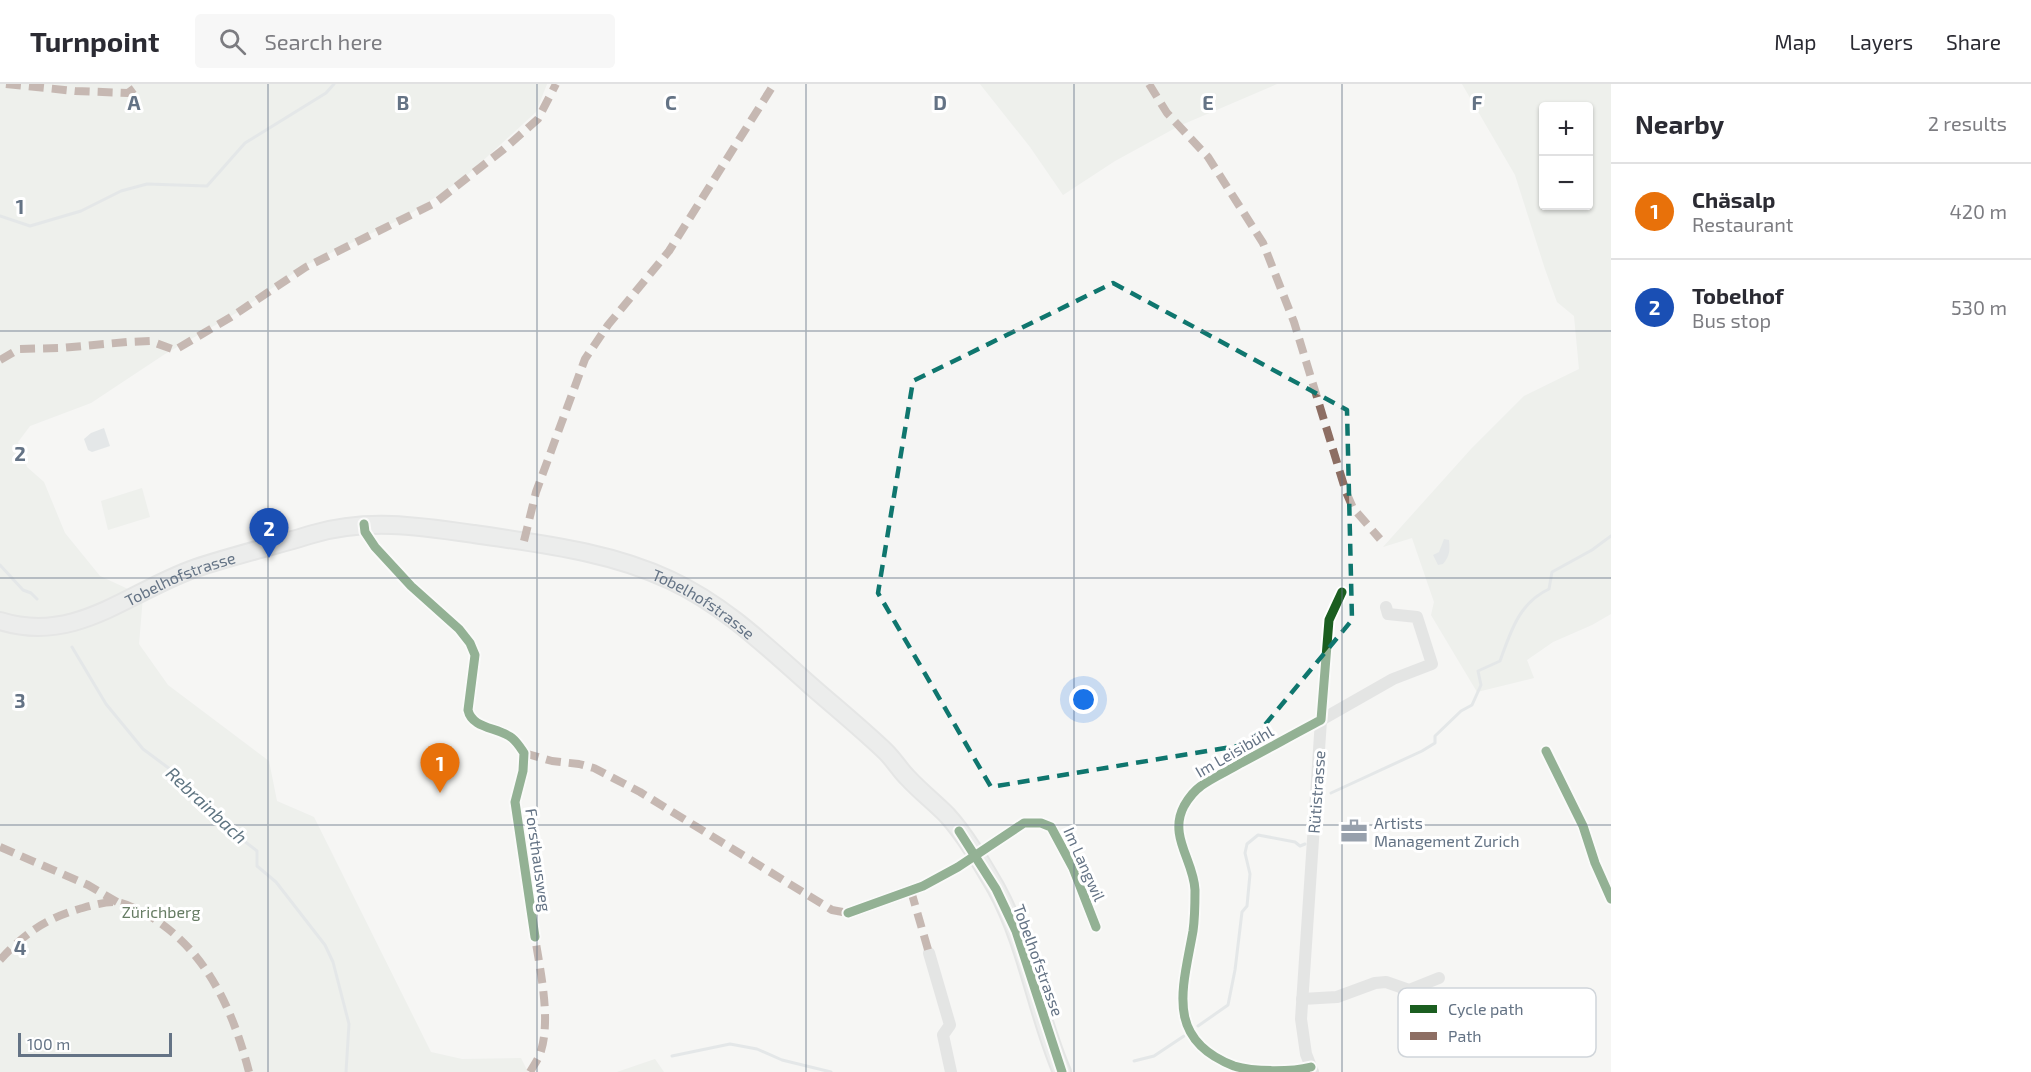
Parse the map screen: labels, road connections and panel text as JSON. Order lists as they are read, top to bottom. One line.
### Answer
{"streets":{"main road":["Tobelhofstrasse"],"street":["Im Leisibühl","Rütistrasse","Forsthausweg","Im Langwil"]},"crossings":[["Tobelhofstrasse","Forsthausweg"],["Tobelhofstrasse","Im Langwil"],["Im Leisibühl","Rütistrasse"]],"water":["Rebrainbach"],"parks":["Zürichberg"],"places":{"office":["Artists Management Zurich"]},"legend":["Cycle path","Path"],"scale_bar":"100 m","page":{"header":"Turnpoint","search":"Search here","nav":["Map","Layers","Share"],"heading":["Nearby","2 results"],"map_buttons":["+","−"],"list":[{"mark":"1","name":"Chäsalp","note":"Restaurant","value":"420 m"},{"mark":"2","name":"Tobelhof","note":"Bus stop","value":"530 m"}],"pins":["2","1"],"scale":"100 m"},"grid":{"columns":["A","B","C","D","E","F"],"rows":["1","2","3","4"]}}
